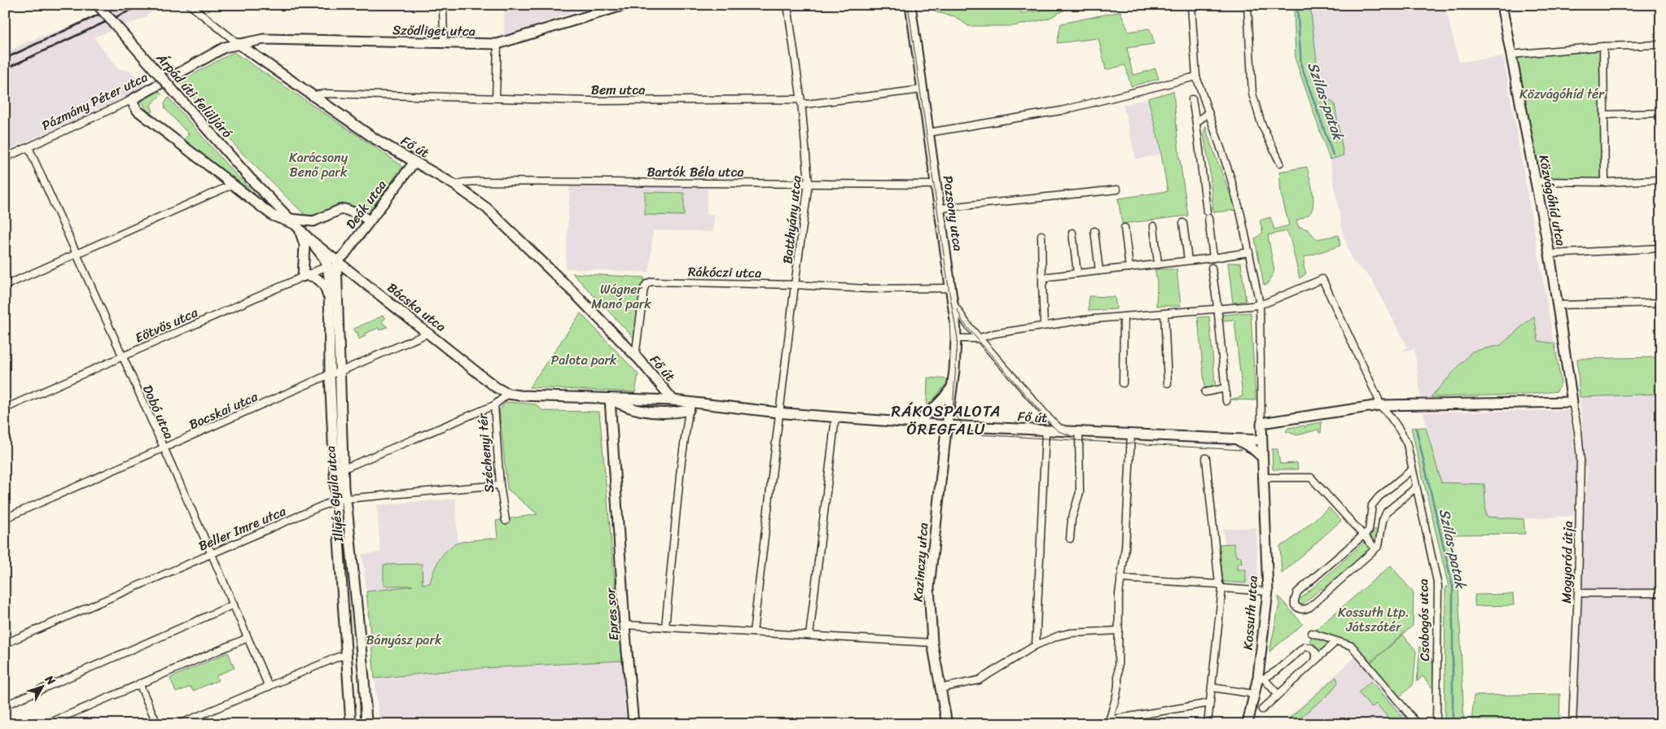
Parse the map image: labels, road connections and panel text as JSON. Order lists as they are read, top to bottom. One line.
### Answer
{"streets":{"street":["Sződliget utca","Bem utca","Árpád úti felüljáró","Pázmány Péter utca","Fő út","Bartók Béla utca","Közvágóhíd utca","Deák utca","Pozsony utca","Batthyány utca","Rákóczi utca","Bácska utca","Eötvös utca","Bocskai utca","Dobó utca","Széchenyi tér","Illyés Gyula utca","Beller Imre utca","Kazinczy utca","Mogyoród útja","Kossuth utca","Epres sor","Csobogós utca"]},"crossings":[["Sződliget utca","Pázmány Péter utca"],["Sződliget utca","Fő út"],["Bem utca","Fő út"],["Bem utca","Pozsony utca"],["Bem utca","Batthyány utca"],["Árpád úti felüljáró","Bácska utca"],["Pázmány Péter utca","Fő út"],["Pázmány Péter utca","Bácska utca"],["Pázmány Péter utca","Dobó utca"],["Fő út","Bartók Béla utca"],["Fő út","Deák utca"],["Fő út","Pozsony utca"],["Fő út","Batthyány utca"],["Fő út","Rákóczi utca"],["Fő út","Kazinczy utca"],["Fő út","Kossuth utca"],["Bartók Béla utca","Pozsony utca"],["Bartók Béla utca","Batthyány utca"],["Közvágóhíd utca","Mogyoród útja"],["Deák utca","Bácska utca"],["Deák utca","Eötvös utca"],["Deák utca","Illyés Gyula utca"],["Pozsony utca","Rákóczi utca"],["Pozsony utca","Kazinczy utca"],["Batthyány utca","Rákóczi utca"],["Bácska utca","Eötvös utca"],["Bácska utca","Bocskai utca"],["Bácska utca","Széchenyi tér"],["Bácska utca","Illyés Gyula utca"],["Eötvös utca","Dobó utca"],["Eötvös utca","Illyés Gyula utca"],["Bocskai utca","Dobó utca"],["Bocskai utca","Illyés Gyula utca"],["Dobó utca","Beller Imre utca"],["Széchenyi tér","Beller Imre utca"],["Illyés Gyula utca","Beller Imre utca"]],"districts":["RÁKOSPALOTA ÖREGFALU"],"water":["Szilas-patak"],"parks":["Közvágóhíd tér","Karácsony Benő park","Wágner Manó park","Palota park","Kossuth Ltp. Játszótér","Bányász park"],"north":"top right"}
